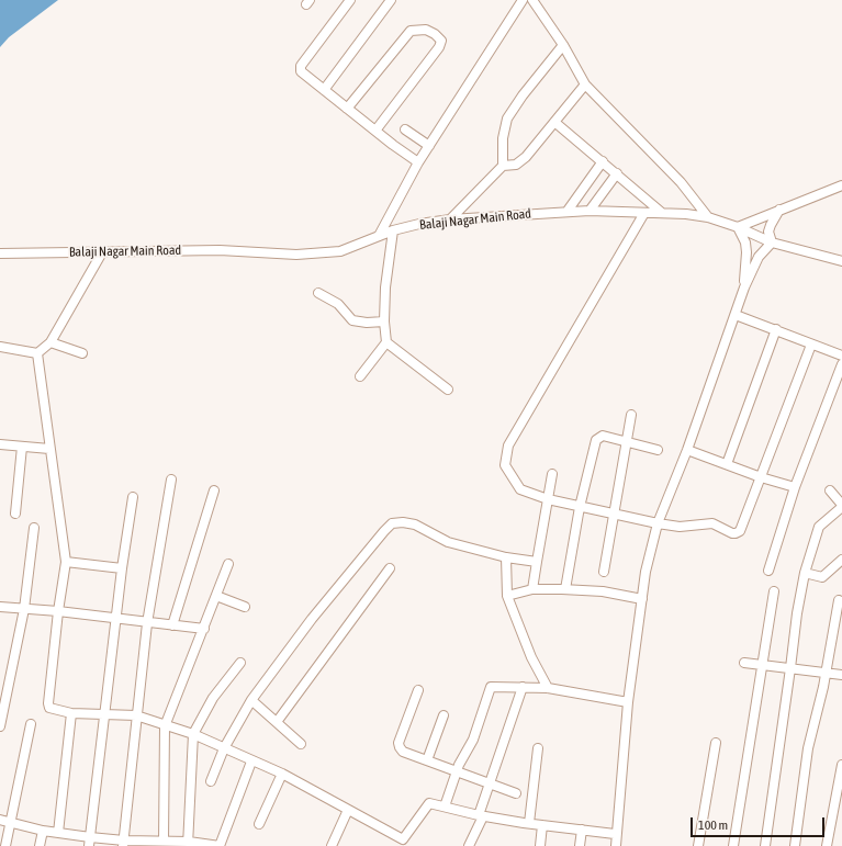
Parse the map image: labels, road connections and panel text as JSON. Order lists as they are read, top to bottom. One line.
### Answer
{"streets":{"street":["Balaji Nagar Main Road"]},"scale_bar":"100 m"}
